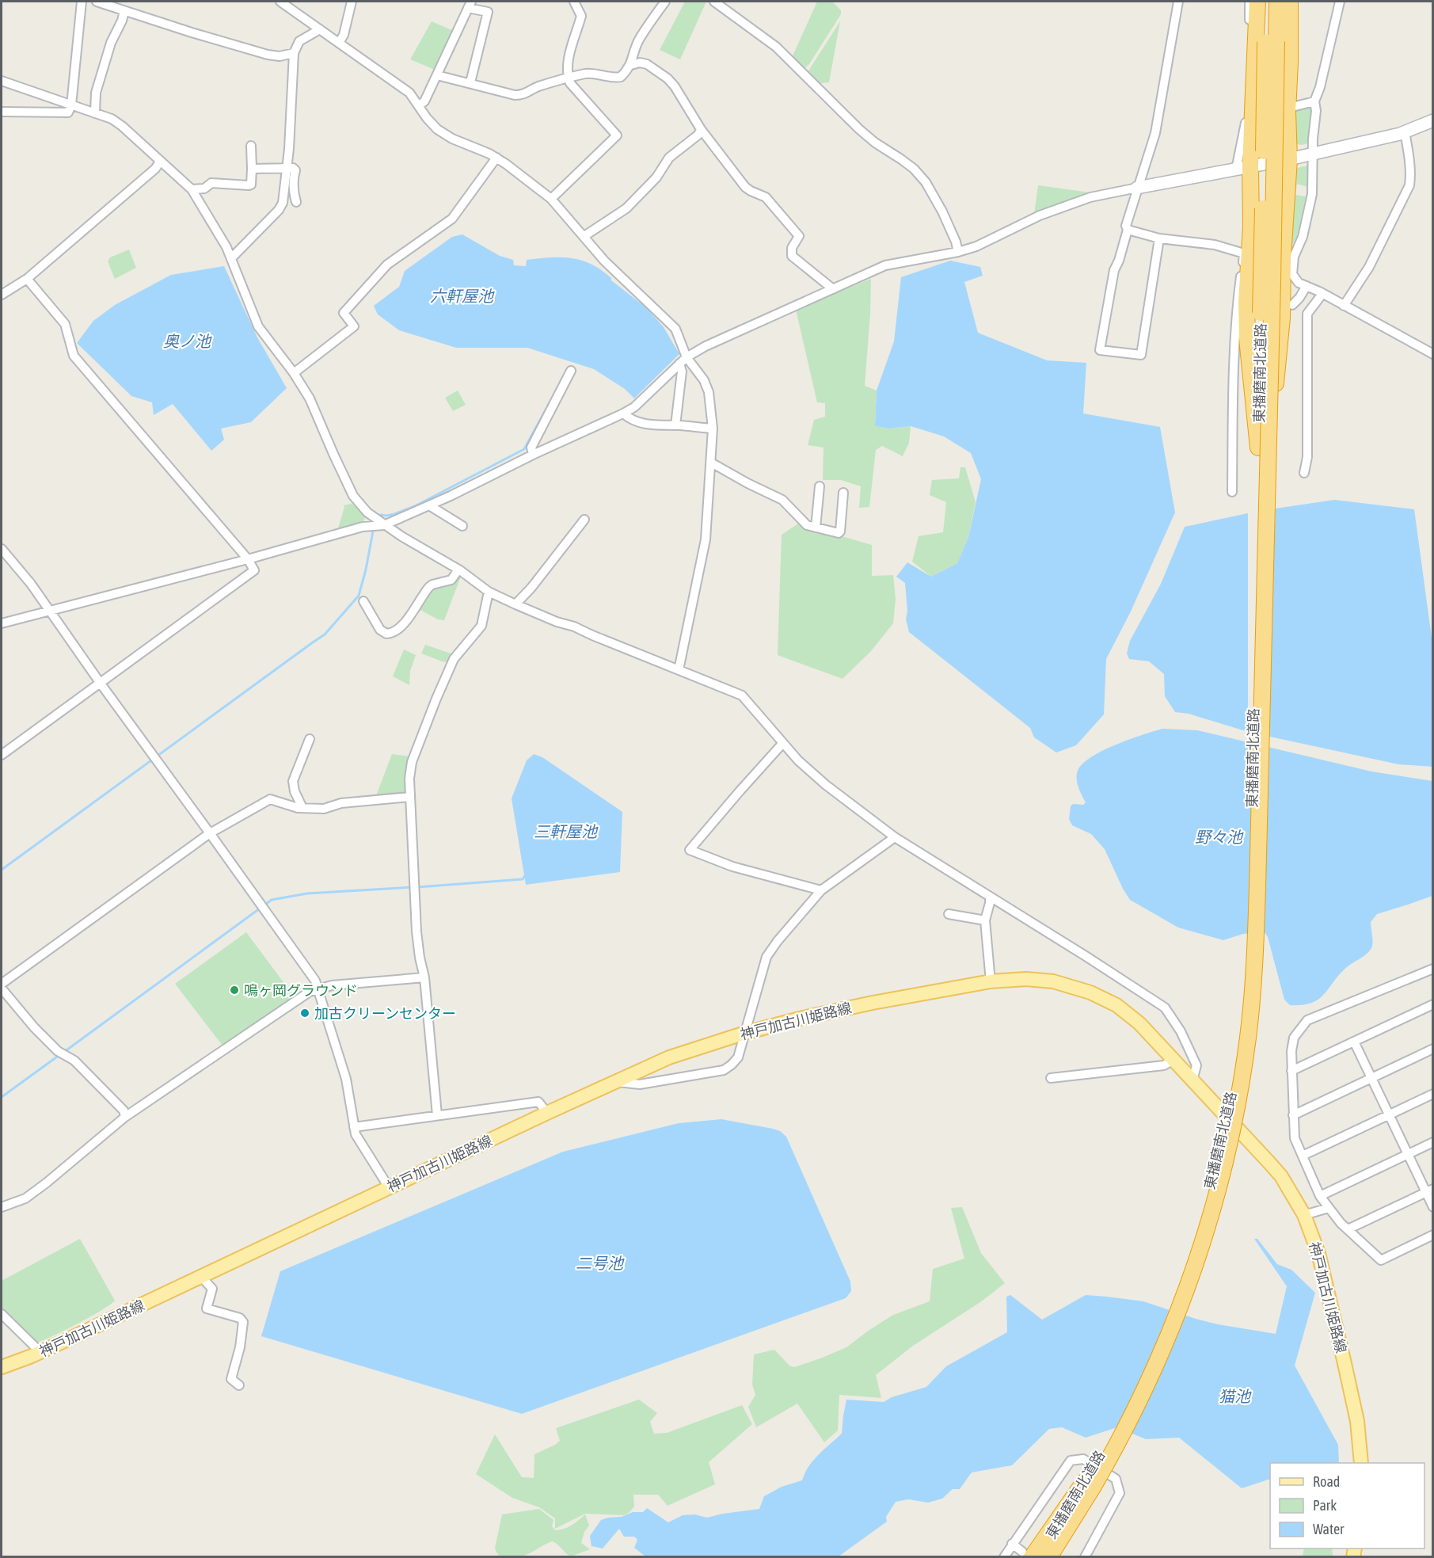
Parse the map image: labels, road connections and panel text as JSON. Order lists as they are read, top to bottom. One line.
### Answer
{"streets":{"highway":["東播磨南北道路"],"main road":["神戸加古川姫路線"]},"water":["六軒屋池","奥ノ池","三軒屋池","野々池","二号池","猫池"],"places":["鳴ヶ岡グラウンド","加古クリーンセンター"],"legend":["Road","Park","Water"]}
